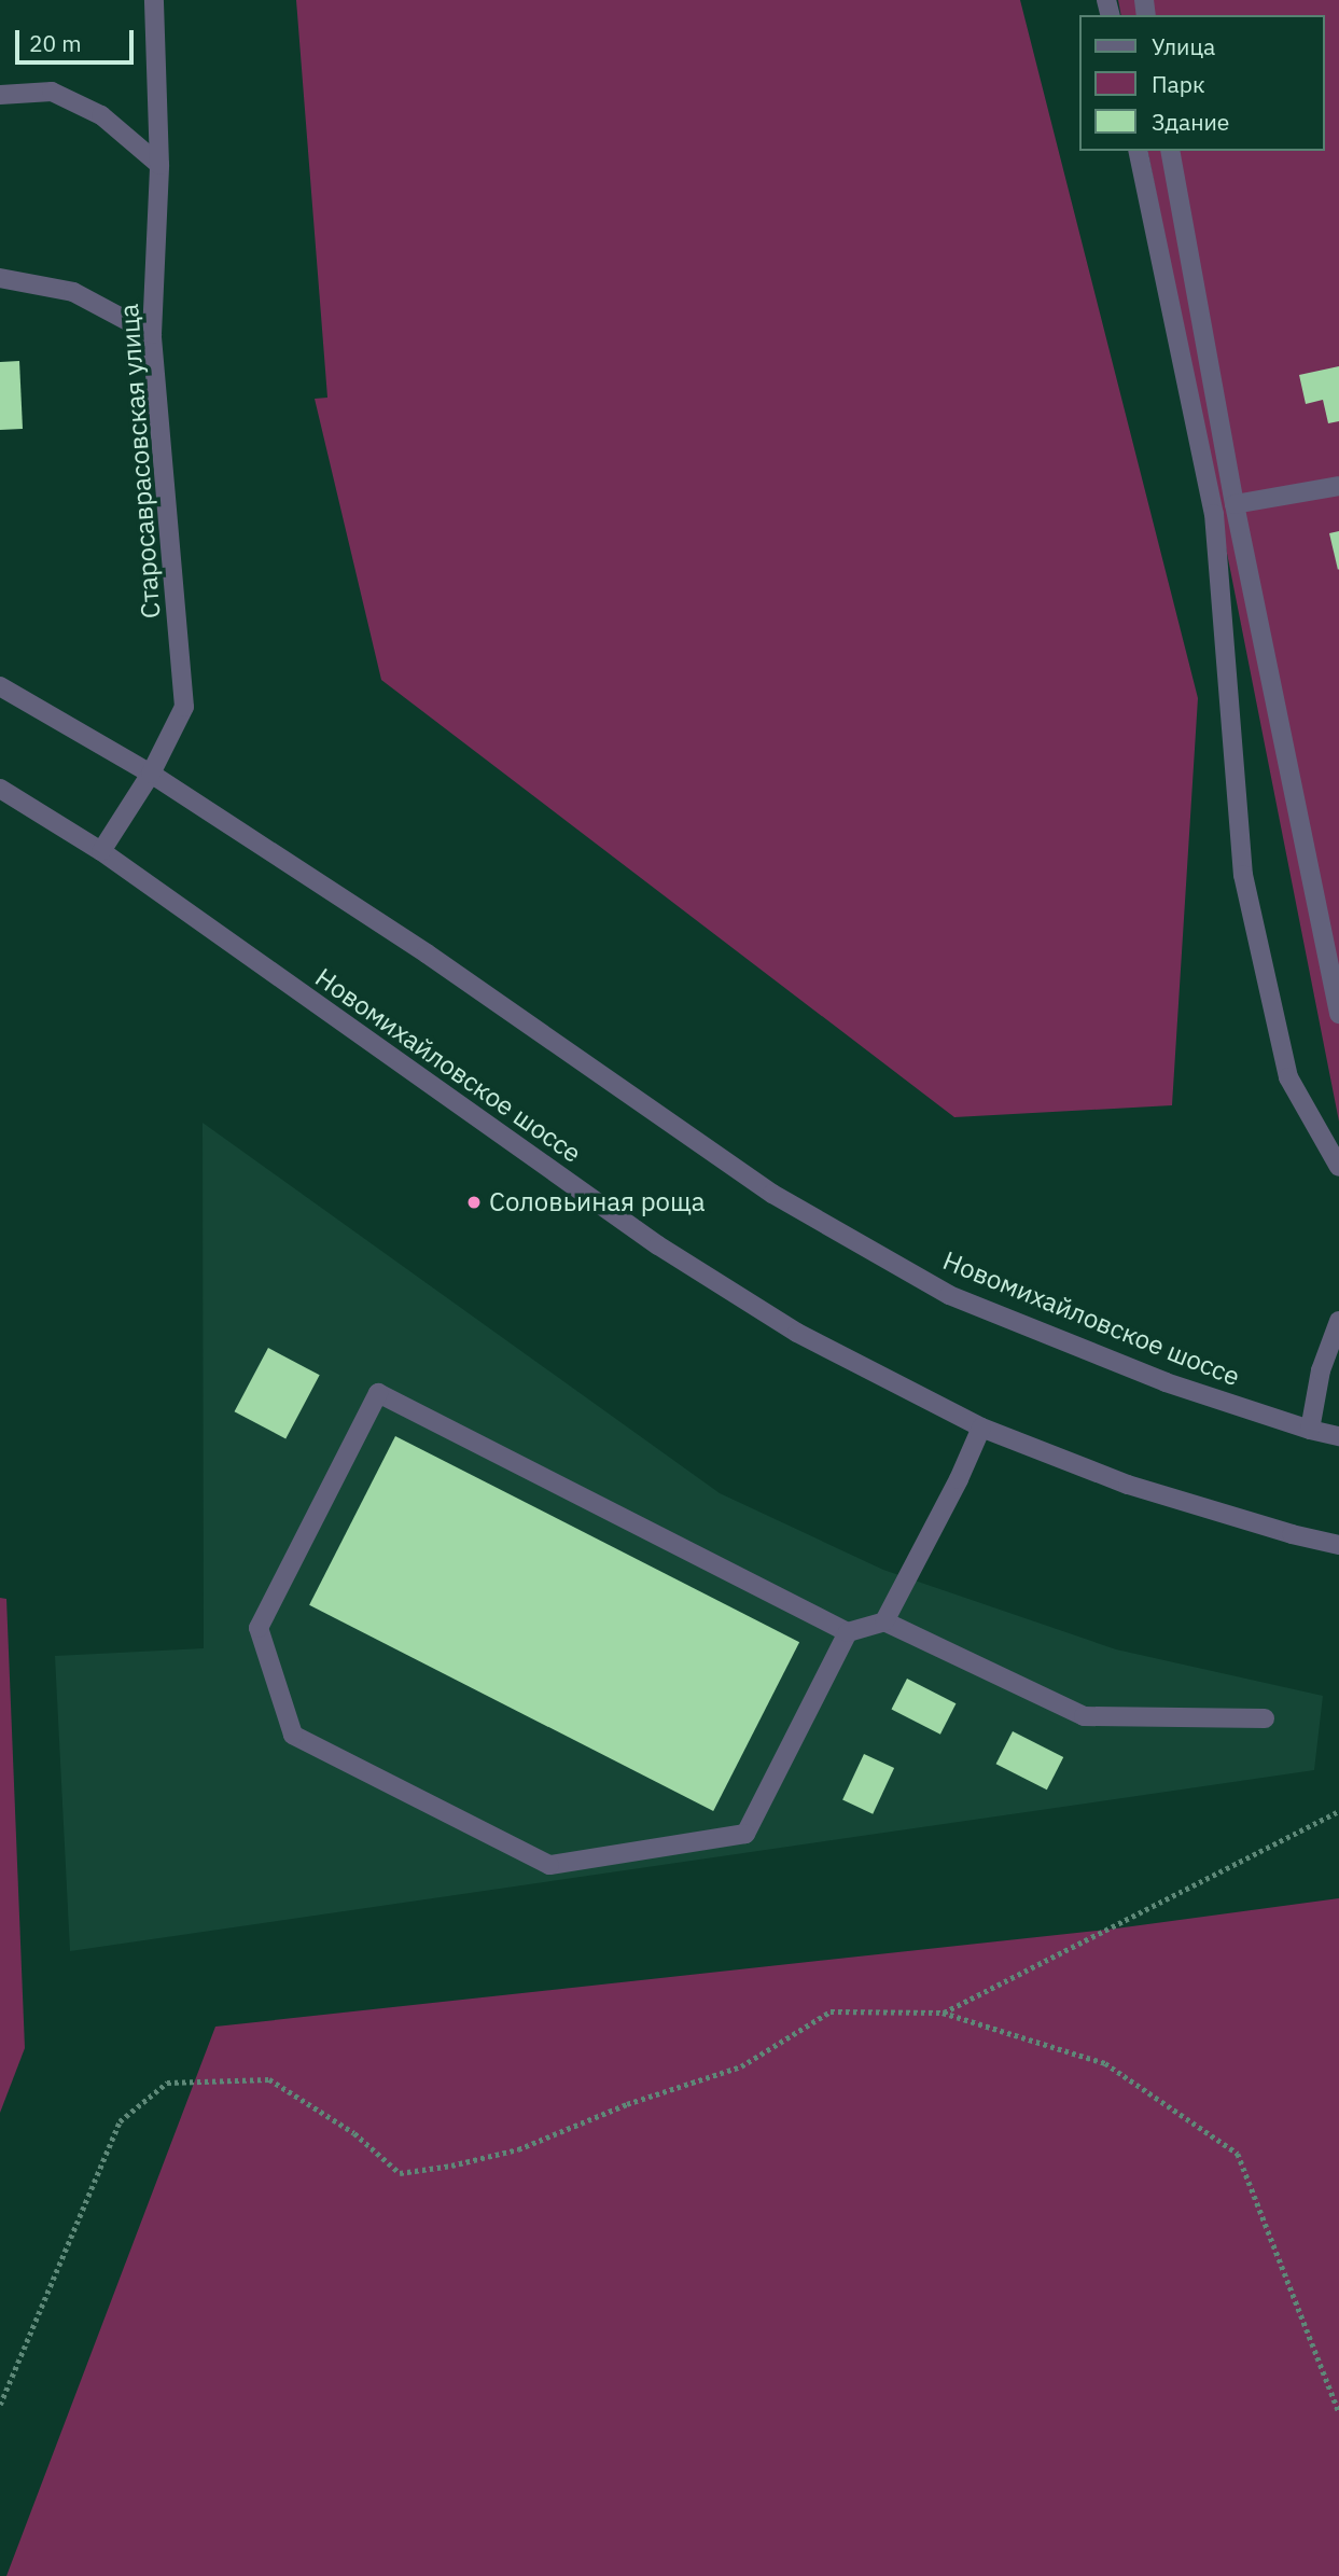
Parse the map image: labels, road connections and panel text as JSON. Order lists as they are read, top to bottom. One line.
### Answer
{"streets":{"street":["Старосаврасовская улица","Новомихайловское шоссе"]},"crossings":[["Старосаврасовская улица","Новомихайловское шоссе"]],"places":["Соловьиная роща"],"legend":["Улица","Парк","Здание"],"scale_bar":"20 m"}
